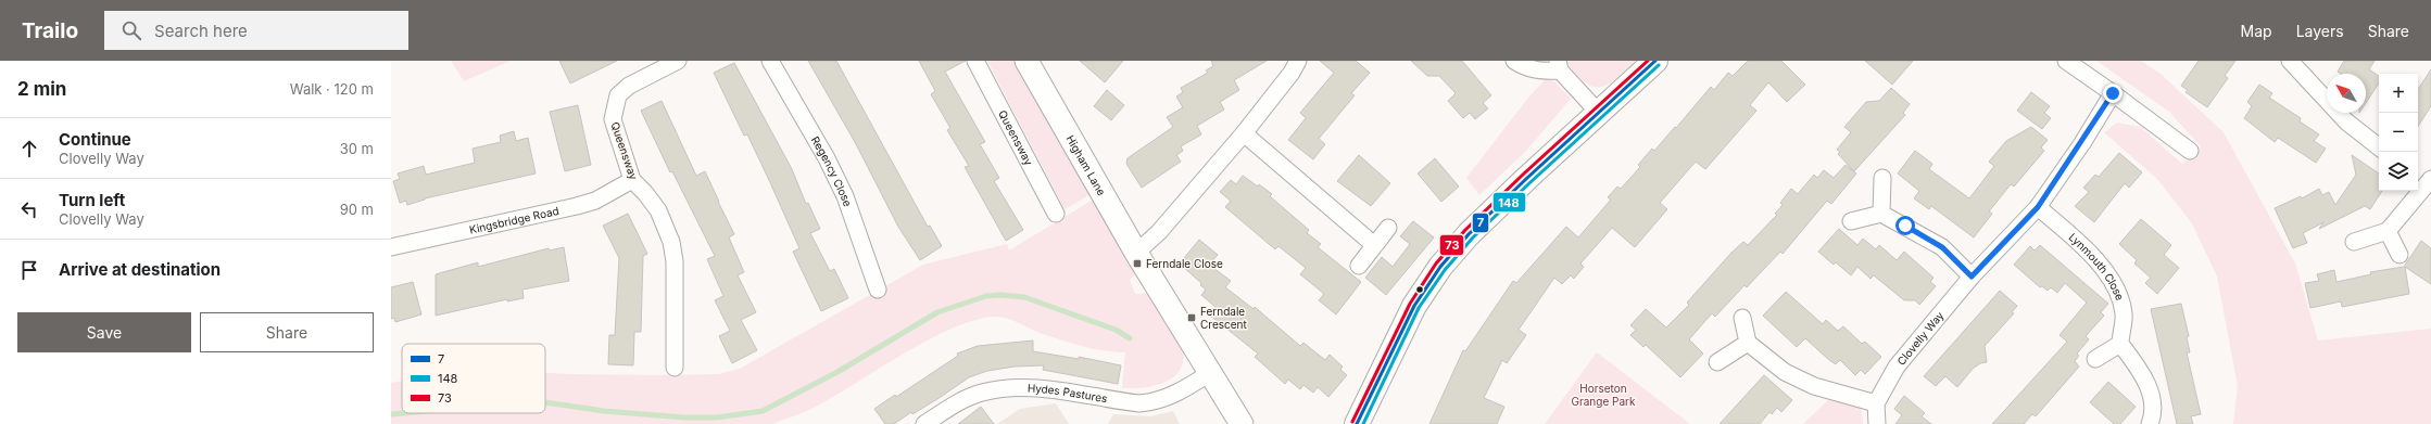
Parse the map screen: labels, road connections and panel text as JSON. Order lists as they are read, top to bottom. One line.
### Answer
{"streets":{"street":["Queensway","Higham Lane","Regency Close","Kingsbridge Road","Lynmouth Close","Clovelly Way","Hydes Pastures"]},"crossings":[["Queensway","Kingsbridge Road"],["Higham Lane","Hydes Pastures"],["Lynmouth Close","Clovelly Way"]],"parks":["Horseton Grange Park"],"places":{"transit":["Ferndale Close","Ferndale Crescent"]},"lines":["transit line 7","transit line 73","transit line 148"],"legend":["7","148","73"],"north":"top left","page":{"header":"Trailo","search":"Search here","nav":["Map","Layers","Share"],"heading":["2 min","Walk · 120 m"],"map_buttons":["+","−"],"list":[["Continue","Clovelly Way","30 m"],["Turn left","Clovelly Way","90 m"],"Arrive at destination"],"buttons":["Save","Share"]}}
